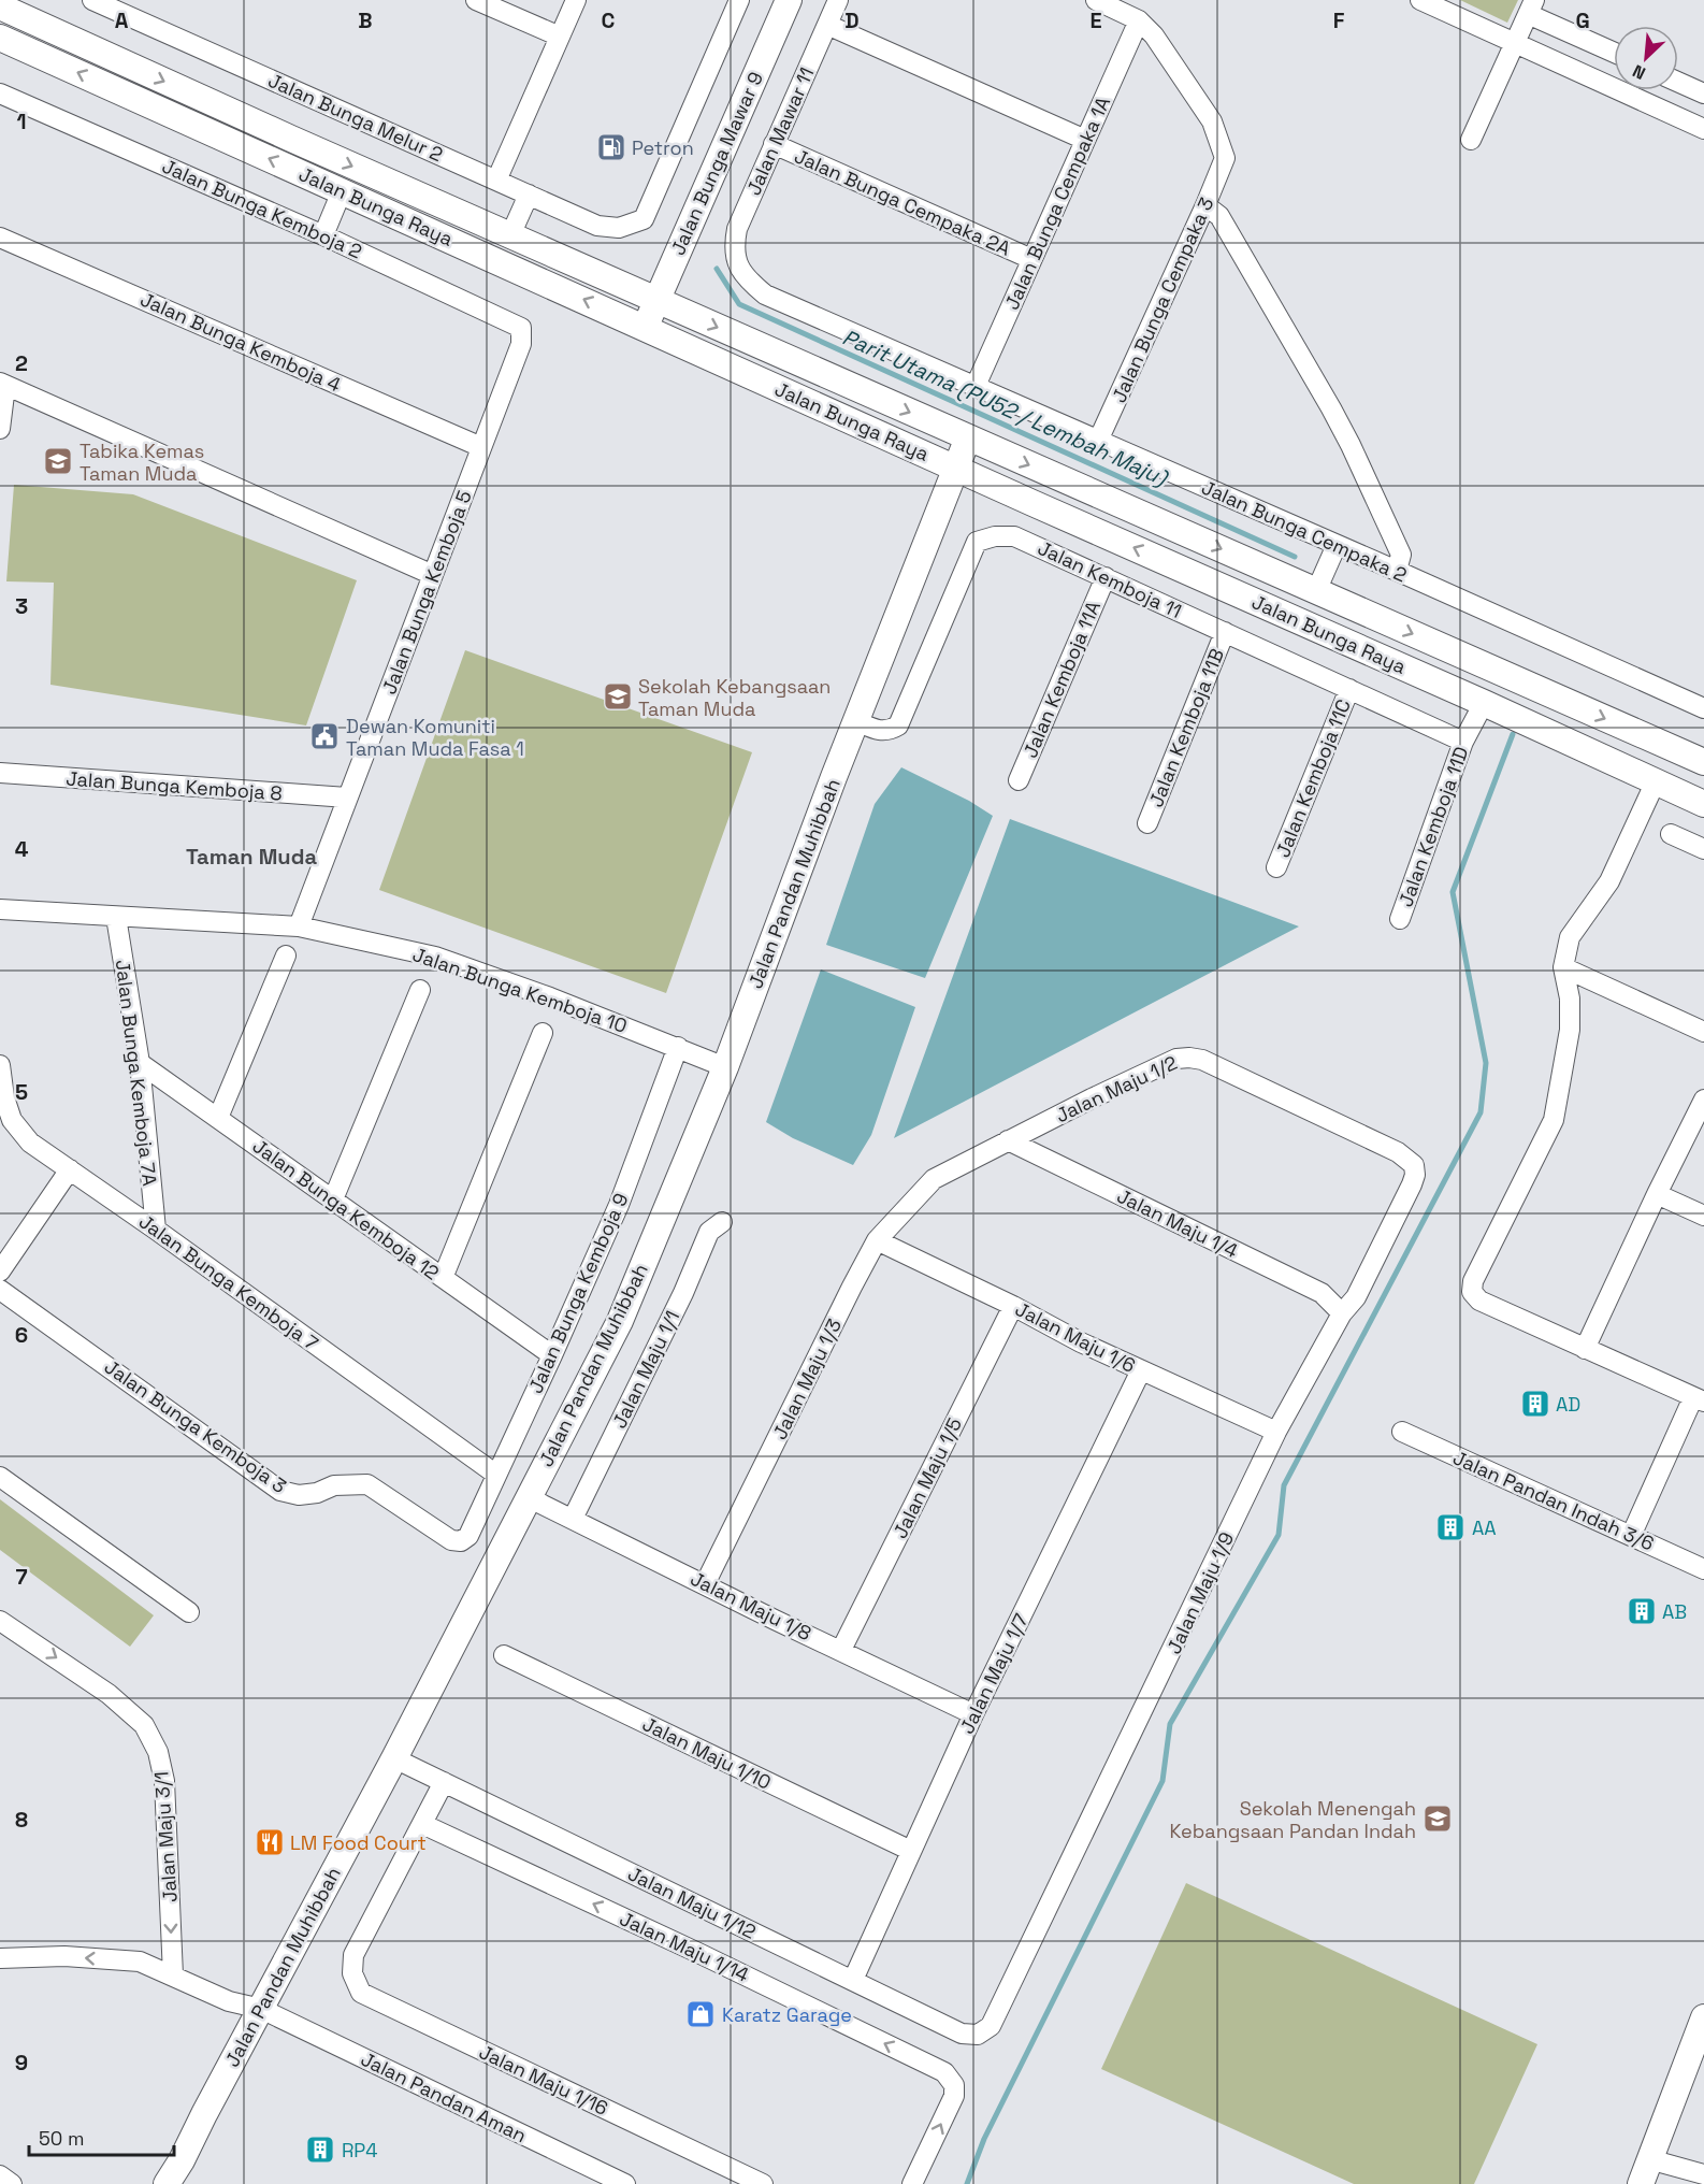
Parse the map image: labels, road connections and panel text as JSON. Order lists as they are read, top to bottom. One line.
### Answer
{"streets":{"street":["Jalan Bunga Melur 2","Jalan Mawar 11","Jalan Bunga Mawar 9","Jalan Bunga Cempaka 2A","Jalan Bunga Cempaka 1A","Jalan Bunga Raya","Jalan Bunga Kemboja 2","Jalan Bunga Cempaka 3","Jalan Bunga Kemboja 4","Jalan Bunga Cempaka 2","Jalan Kemboja 11","Jalan Bunga Kemboja 5","Jalan Kemboja 11A","Jalan Kemboja 11B","Jalan Kemboja 11C","Jalan Bunga Kemboja 8","Jalan Kemboja 11D","Jalan Pandan Muhibbah","Jalan Bunga Kemboja 10","Jalan Bunga Kemboja 7A","Jalan Maju 1/2","Jalan Bunga Kemboja 12","Jalan Maju 1/4","Jalan Bunga Kemboja 7","Jalan Bunga Kemboja 9","Jalan Maju 1/6","Jalan Maju 1/1","Jalan Maju 1/3","Jalan Bunga Kemboja 3","Jalan Maju 1/5","Jalan Pandan Indah 3/6","Jalan Maju 1/9","Jalan Maju 1/8","Jalan Maju 1/7","Jalan Maju 1/10","Jalan Maju 3/1","Jalan Maju 1/12","Jalan Maju 1/14","Jalan Maju 1/16","Jalan Pandan Aman"]},"crossings":[["Jalan Mawar 11","Jalan Bunga Cempaka 2A"],["Jalan Mawar 11","Jalan Bunga Cempaka 2"],["Jalan Bunga Mawar 9","Jalan Bunga Raya"],["Jalan Bunga Cempaka 2A","Jalan Bunga Cempaka 1A"],["Jalan Bunga Cempaka 1A","Jalan Bunga Cempaka 3"],["Jalan Bunga Cempaka 1A","Jalan Bunga Cempaka 2"],["Jalan Bunga Raya","Jalan Kemboja 11D"],["Jalan Bunga Raya","Jalan Pandan Muhibbah"],["Jalan Bunga Kemboja 2","Jalan Bunga Kemboja 5"],["Jalan Bunga Cempaka 3","Jalan Bunga Cempaka 2"],["Jalan Bunga Kemboja 4","Jalan Bunga Kemboja 5"],["Jalan Kemboja 11","Jalan Kemboja 11A"],["Jalan Kemboja 11","Jalan Kemboja 11B"],["Jalan Kemboja 11","Jalan Kemboja 11C"],["Jalan Kemboja 11","Jalan Kemboja 11D"],["Jalan Kemboja 11","Jalan Pandan Muhibbah"],["Jalan Bunga Kemboja 5","Jalan Bunga Kemboja 8"],["Jalan Bunga Kemboja 5","Jalan Bunga Kemboja 10"],["Jalan Pandan Muhibbah","Jalan Bunga Kemboja 10"],["Jalan Pandan Muhibbah","Jalan Maju 1/8"],["Jalan Pandan Muhibbah","Jalan Maju 1/12"],["Jalan Pandan Muhibbah","Jalan Pandan Aman"],["Jalan Bunga Kemboja 10","Jalan Bunga Kemboja 7A"],["Jalan Bunga Kemboja 10","Jalan Bunga Kemboja 9"],["Jalan Bunga Kemboja 7A","Jalan Bunga Kemboja 12"],["Jalan Bunga Kemboja 7A","Jalan Bunga Kemboja 7"],["Jalan Maju 1/2","Jalan Maju 1/4"],["Jalan Maju 1/2","Jalan Maju 1/3"],["Jalan Maju 1/2","Jalan Maju 1/9"],["Jalan Bunga Kemboja 12","Jalan Bunga Kemboja 9"],["Jalan Maju 1/4","Jalan Maju 1/9"],["Jalan Bunga Kemboja 7","Jalan Bunga Kemboja 9"],["Jalan Bunga Kemboja 9","Jalan Bunga Kemboja 3"],["Jalan Maju 1/6","Jalan Maju 1/3"],["Jalan Maju 1/6","Jalan Maju 1/5"],["Jalan Maju 1/6","Jalan Maju 1/9"],["Jalan Maju 1/6","Jalan Maju 1/7"],["Jalan Maju 1/1","Jalan Maju 1/8"],["Jalan Maju 1/3","Jalan Maju 1/8"],["Jalan Maju 1/5","Jalan Maju 1/8"],["Jalan Maju 1/9","Jalan Maju 1/12"],["Jalan Maju 1/8","Jalan Maju 1/7"],["Jalan Maju 1/7","Jalan Maju 1/10"],["Jalan Maju 1/7","Jalan Maju 1/12"],["Jalan Maju 3/1","Jalan Pandan Aman"],["Jalan Maju 1/14","Jalan Maju 1/16"]],"one_way":["Jalan Maju 3/1","Jalan Maju 1/14"],"districts":["Taman Muda"],"water":["Parit Utama (PU52 / Lembah Maju)"],"places":{"fuel station":["Petron"],"school or university":["Tabika Kemas Taman Muda","Sekolah Kebangsaan Taman Muda","Sekolah Menengah Kebangsaan Pandan Indah"],"public building":["Dewan Komuniti Taman Muda Fasa 1"],"building":["AD","AA","AB","RP4"],"restaurant":["LM Food Court"],"shop":["Karatz Garage"]},"scale_bar":"50 m","north":"bottom left","grid":{"columns":["A","B","C","D","E","F","G"],"rows":["1","2","3","4","5","6","7","8","9"]}}
